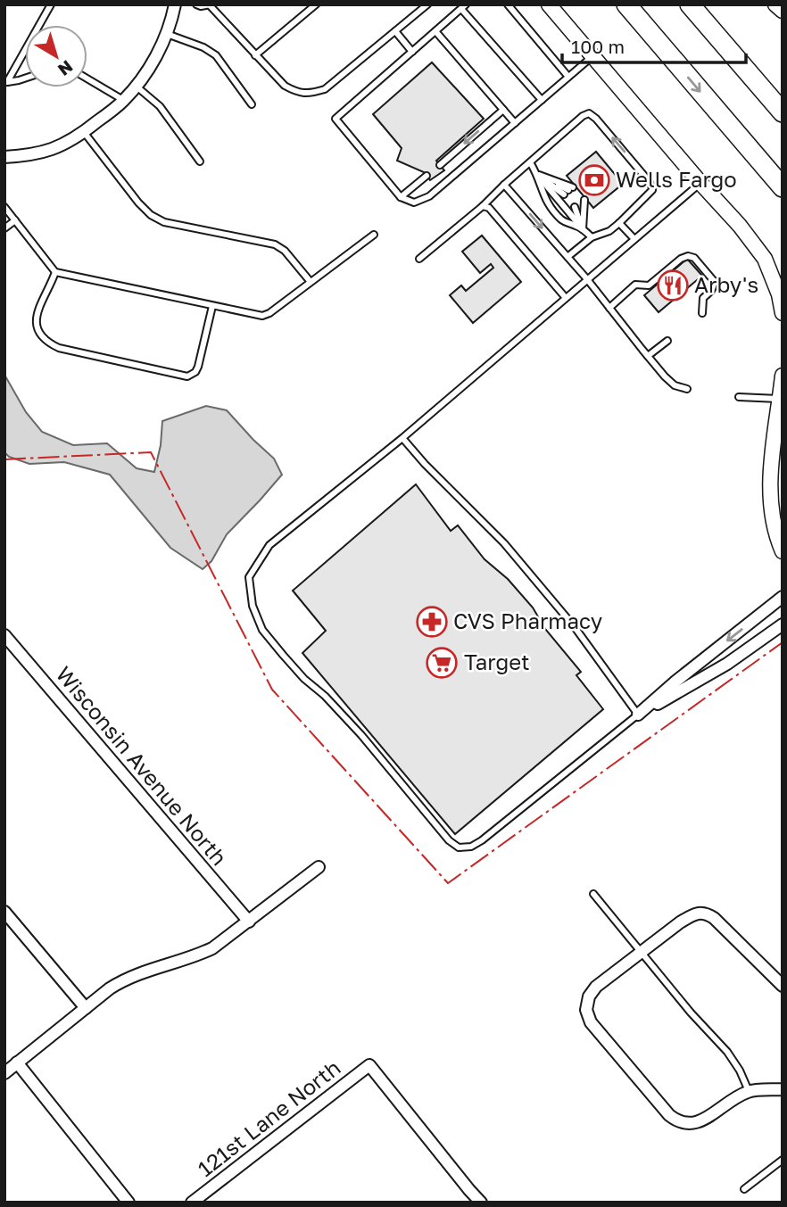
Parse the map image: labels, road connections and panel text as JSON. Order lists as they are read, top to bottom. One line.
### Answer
{"streets":{"street":["Wisconsin Avenue North","121st Lane North"]},"places":{"bank":["Wells Fargo"],"restaurant":["Arby's"],"pharmacy":["CVS Pharmacy"],"supermarket":["Target"]},"scale_bar":"100 m","north":"bottom right"}
